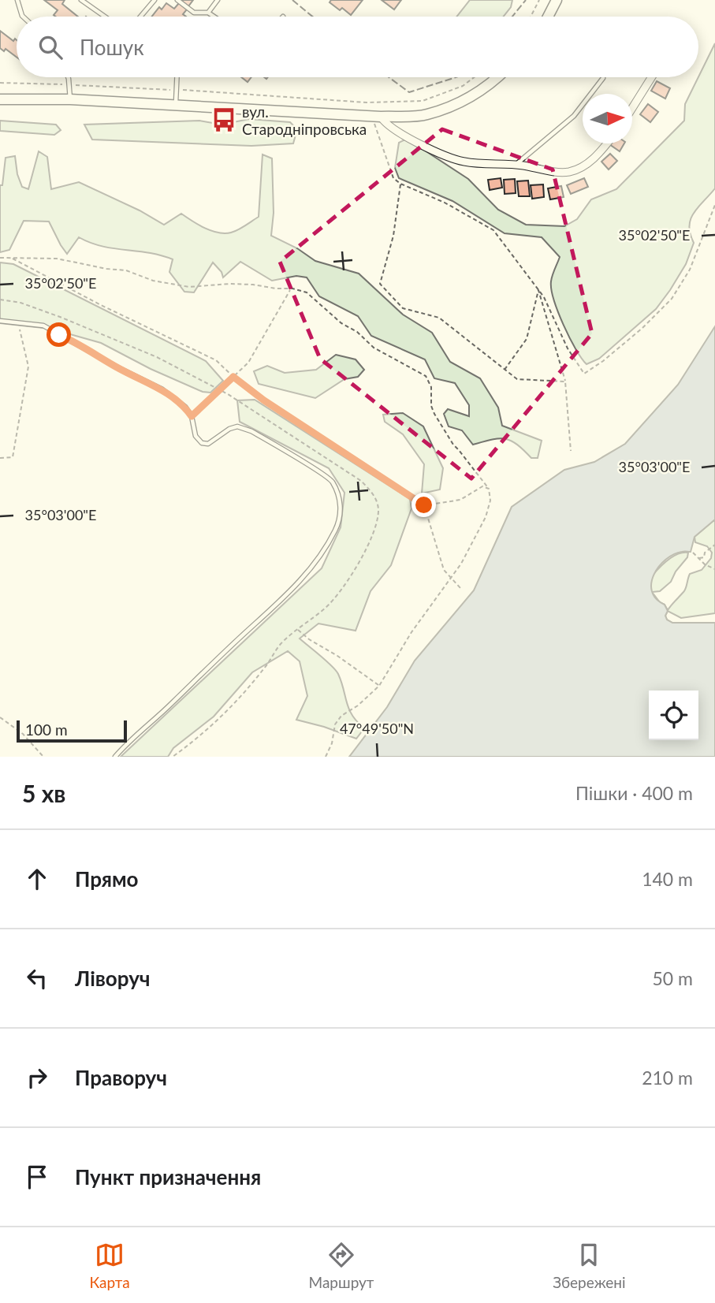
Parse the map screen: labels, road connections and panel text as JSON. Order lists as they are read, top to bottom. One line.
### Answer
{"places":{"bus stop":["вул. Стародніпровська"]},"scale_bar":"100 m","north":"right","page":{"search":"Пошук","scale":"100 m","heading":["5 хв","Пішки · 400 m"],"list":[["Прямо","140 m"],["Ліворуч","50 m"],["Праворуч","210 m"],"Пункт призначення"],"nav":["Карта","Маршрут","Збережені"]},"coordinates":["35°02'50\"E","35°03'00\"E","47°49'50\"N"]}
